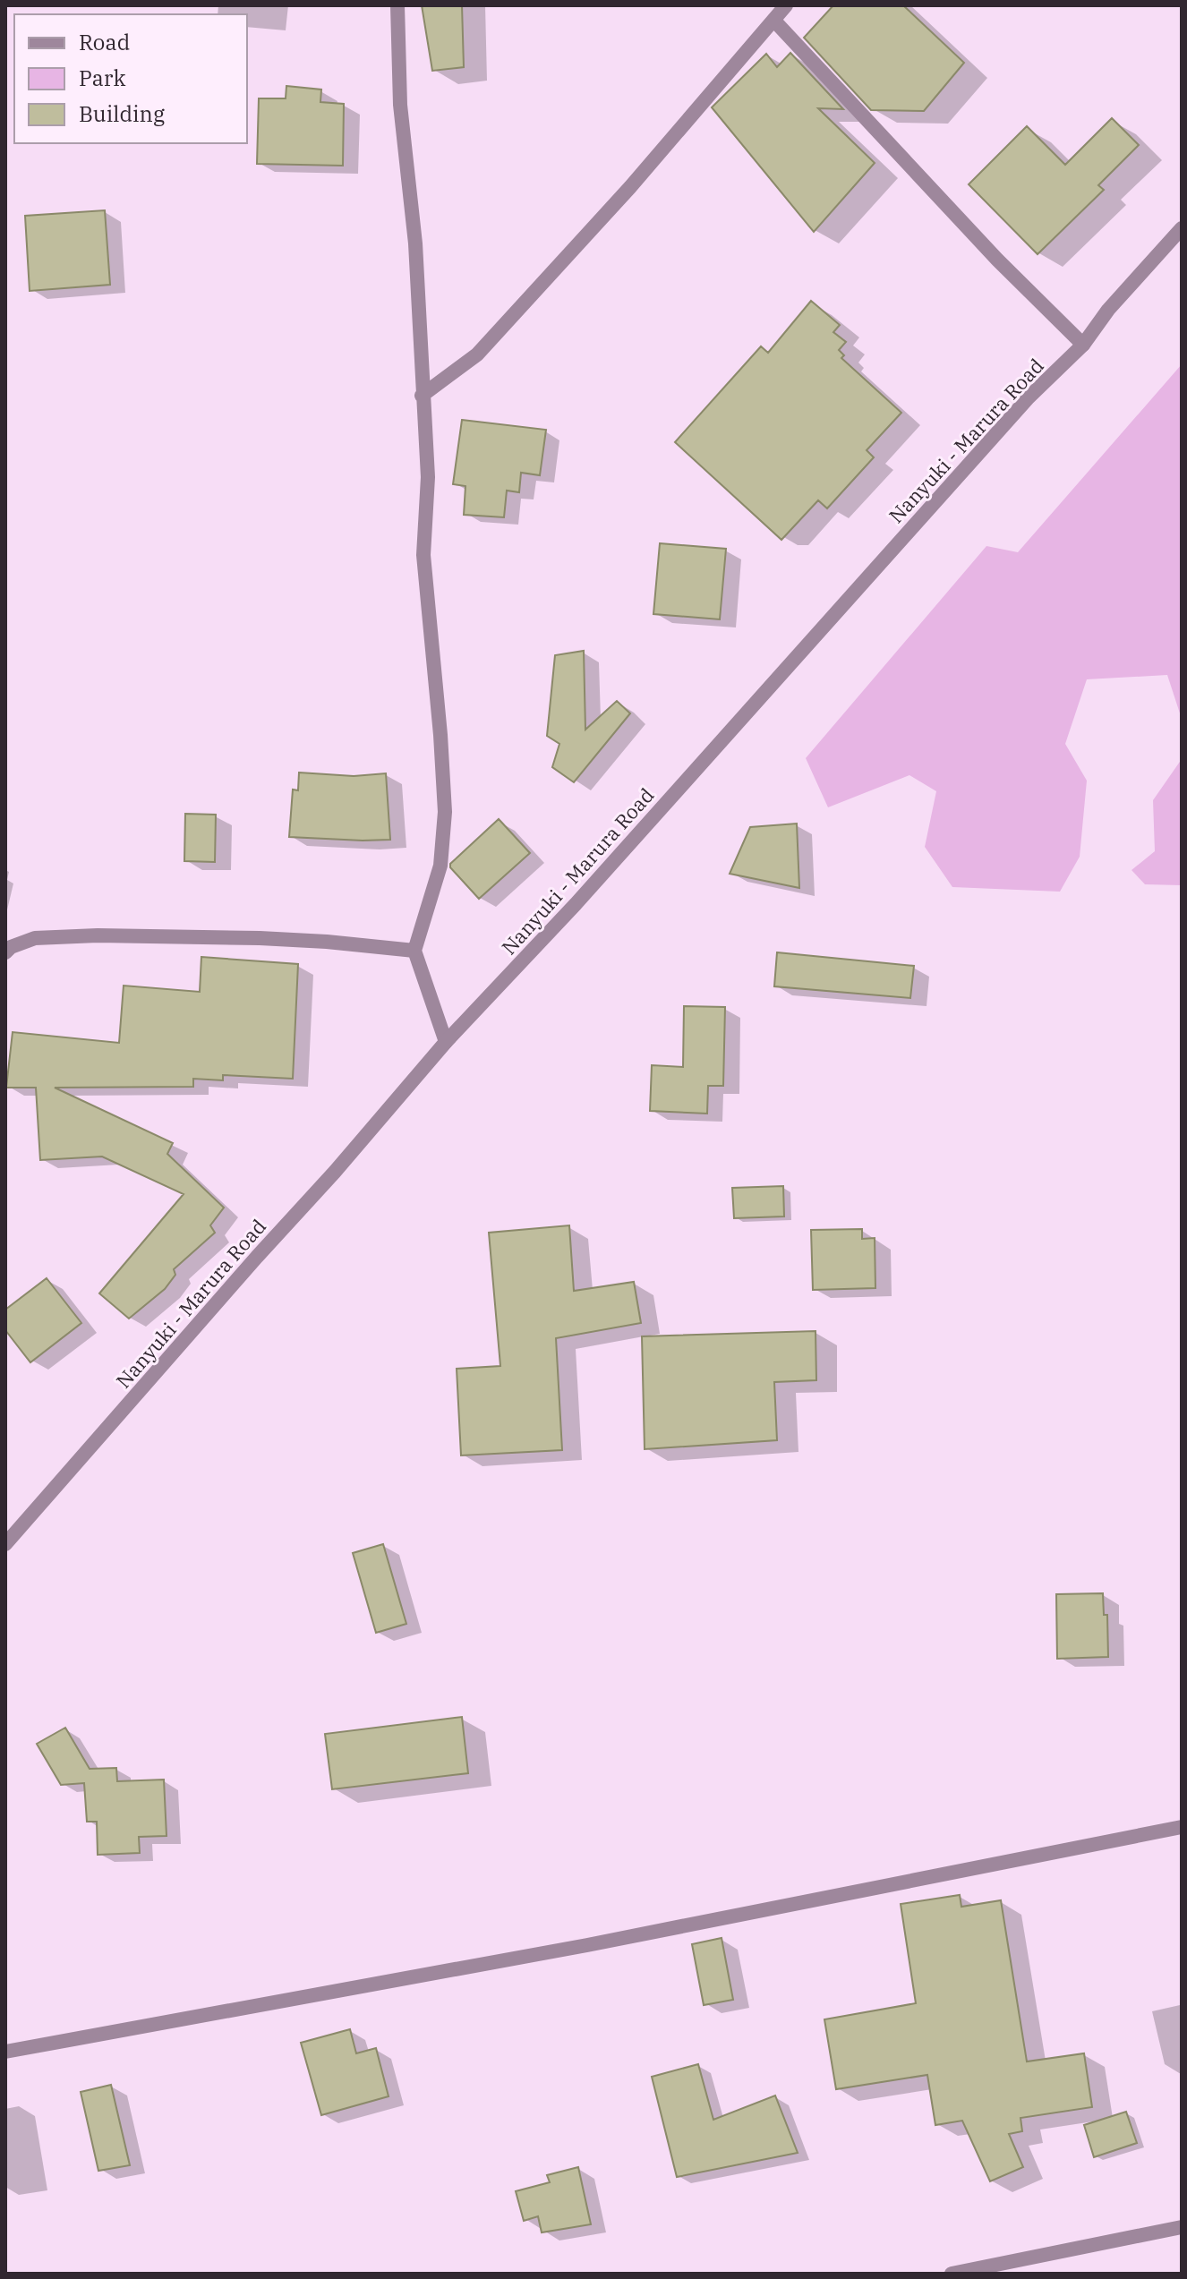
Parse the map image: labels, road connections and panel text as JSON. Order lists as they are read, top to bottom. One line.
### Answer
{"streets":{"street":["Nanyuki - Marura Road"]},"legend":["Road","Park","Building"]}
